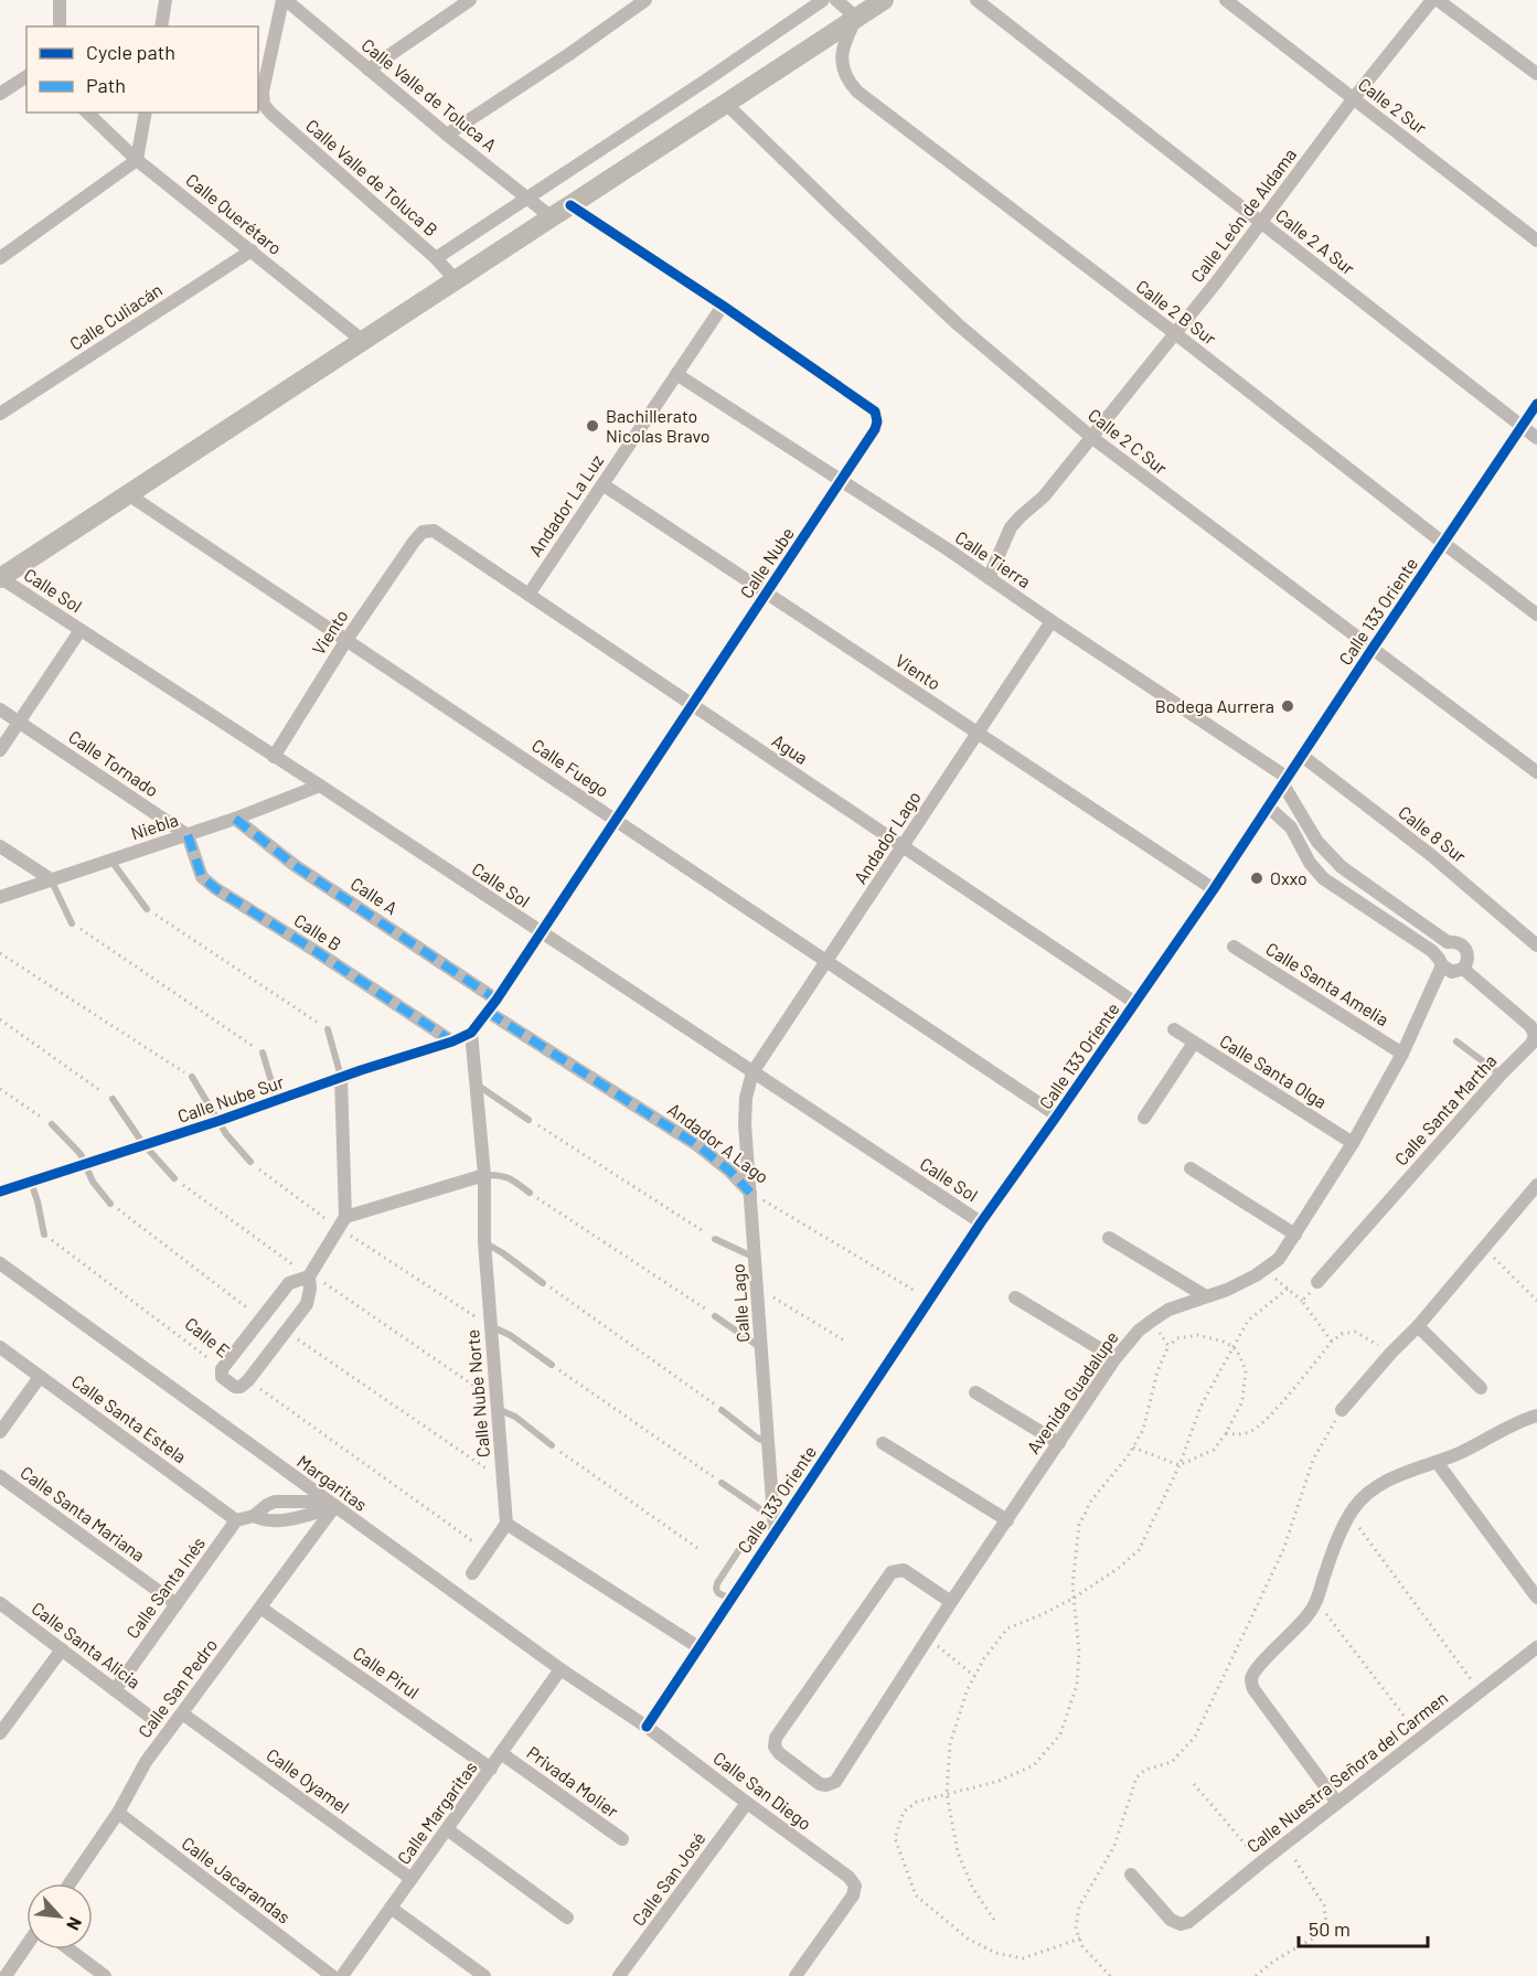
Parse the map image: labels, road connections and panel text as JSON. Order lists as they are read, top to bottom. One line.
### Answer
{"streets":{"street":["Calle Valle de Toluca A","Calle 2 Sur","Calle Valle de Toluca B","Calle Querétaro","Calle León de Aldama","Calle 2 A Sur","Calle 2 B Sur","Calle Culiacán","Calle 2 C Sur","Andador La Luz","Calle Tierra","Calle Nube","Calle Sol","Calle 133 Oriente","Viento","Agua","Calle Tornado","Calle Fuego","Niebla","Calle 8 Sur","Andador Lago","Calle A","Calle B","Calle Santa Amelia","Calle Santa Olga","Calle Nube Sur","Calle Santa Martha","Andador A Lago","Calle Lago","Calle E","Avenida Guadalupe","Calle Nube Norte","Calle Santa Estela","Margaritas","Calle Santa Mariana","Calle Santa Inés","Calle Santa Alicia","Calle Pirul","Calle San Pedro","Calle Nuestra Señora del Carmen","Calle Oyamel","Privada Molier","Calle San Diego","Calle Margaritas","Calle San José","Calle Jacarandas"]},"crossings":[["Calle Valle de Toluca A","Calle Valle de Toluca B"],["Calle 2 Sur","Calle León de Aldama"],["Calle Querétaro","Calle Culiacán"],["Calle León de Aldama","Calle 2 A Sur"],["Calle León de Aldama","Calle 2 B Sur"],["Calle León de Aldama","Calle 2 C Sur"],["Calle León de Aldama","Calle Tierra"],["Calle 2 A Sur","Calle 133 Oriente"],["Calle 2 B Sur","Calle 133 Oriente"],["Calle 2 C Sur","Calle 133 Oriente"],["Andador La Luz","Calle Tierra"],["Andador La Luz","Calle Nube"],["Andador La Luz","Viento"],["Andador La Luz","Agua"],["Calle Tierra","Calle Nube"],["Calle Tierra","Calle 133 Oriente"],["Calle Tierra","Andador Lago"],["Calle Nube","Calle Sol"],["Calle Nube","Viento"],["Calle Nube","Agua"],["Calle Nube","Calle Fuego"],["Calle Nube","Calle A"],["Calle Nube","Calle Nube Sur"],["Calle Nube","Andador A Lago"],["Calle Nube","Calle Nube Norte"],["Calle Sol","Calle 133 Oriente"],["Calle Sol","Viento"],["Calle Sol","Niebla"],["Calle Sol","Andador Lago"],["Calle Sol","Calle Lago"],["Calle 133 Oriente","Viento"],["Calle 133 Oriente","Agua"],["Calle 133 Oriente","Calle Fuego"],["Calle 133 Oriente","Calle 8 Sur"],["Calle 133 Oriente","Andador A Lago"],["Calle 133 Oriente","Calle Lago"],["Calle 133 Oriente","Margaritas"],["Calle 133 Oriente","Calle San Diego"],["Viento","Agua"],["Viento","Calle Fuego"],["Viento","Andador Lago"],["Agua","Andador Lago"],["Calle Tornado","Niebla"],["Calle Tornado","Calle B"],["Calle Fuego","Andador Lago"],["Niebla","Calle A"],["Niebla","Calle B"],["Andador Lago","Calle Lago"],["Calle B","Calle Nube Sur"],["Calle Santa Amelia","Avenida Guadalupe"],["Calle Santa Olga","Avenida Guadalupe"],["Calle Nube Sur","Calle Nube Norte"],["Andador A Lago","Calle Lago"],["Calle Santa Estela","Calle Santa Inés"],["Margaritas","Calle San Pedro"],["Margaritas","Calle San Diego"],["Margaritas","Calle Margaritas"],["Calle Santa Mariana","Calle Santa Inés"],["Calle Santa Inés","Calle Santa Alicia"],["Calle Pirul","Calle San Pedro"],["Calle Pirul","Calle Margaritas"],["Calle San Pedro","Calle Oyamel"],["Calle San Pedro","Calle Jacarandas"],["Calle Oyamel","Calle Margaritas"],["Privada Molier","Calle Margaritas"],["Calle San Diego","Calle San José"]],"places":["Bachillerato Nicolas Bravo","Bodega Aurrera","Oxxo"],"legend":["Cycle path","Path"],"scale_bar":"50 m","north":"bottom right"}
